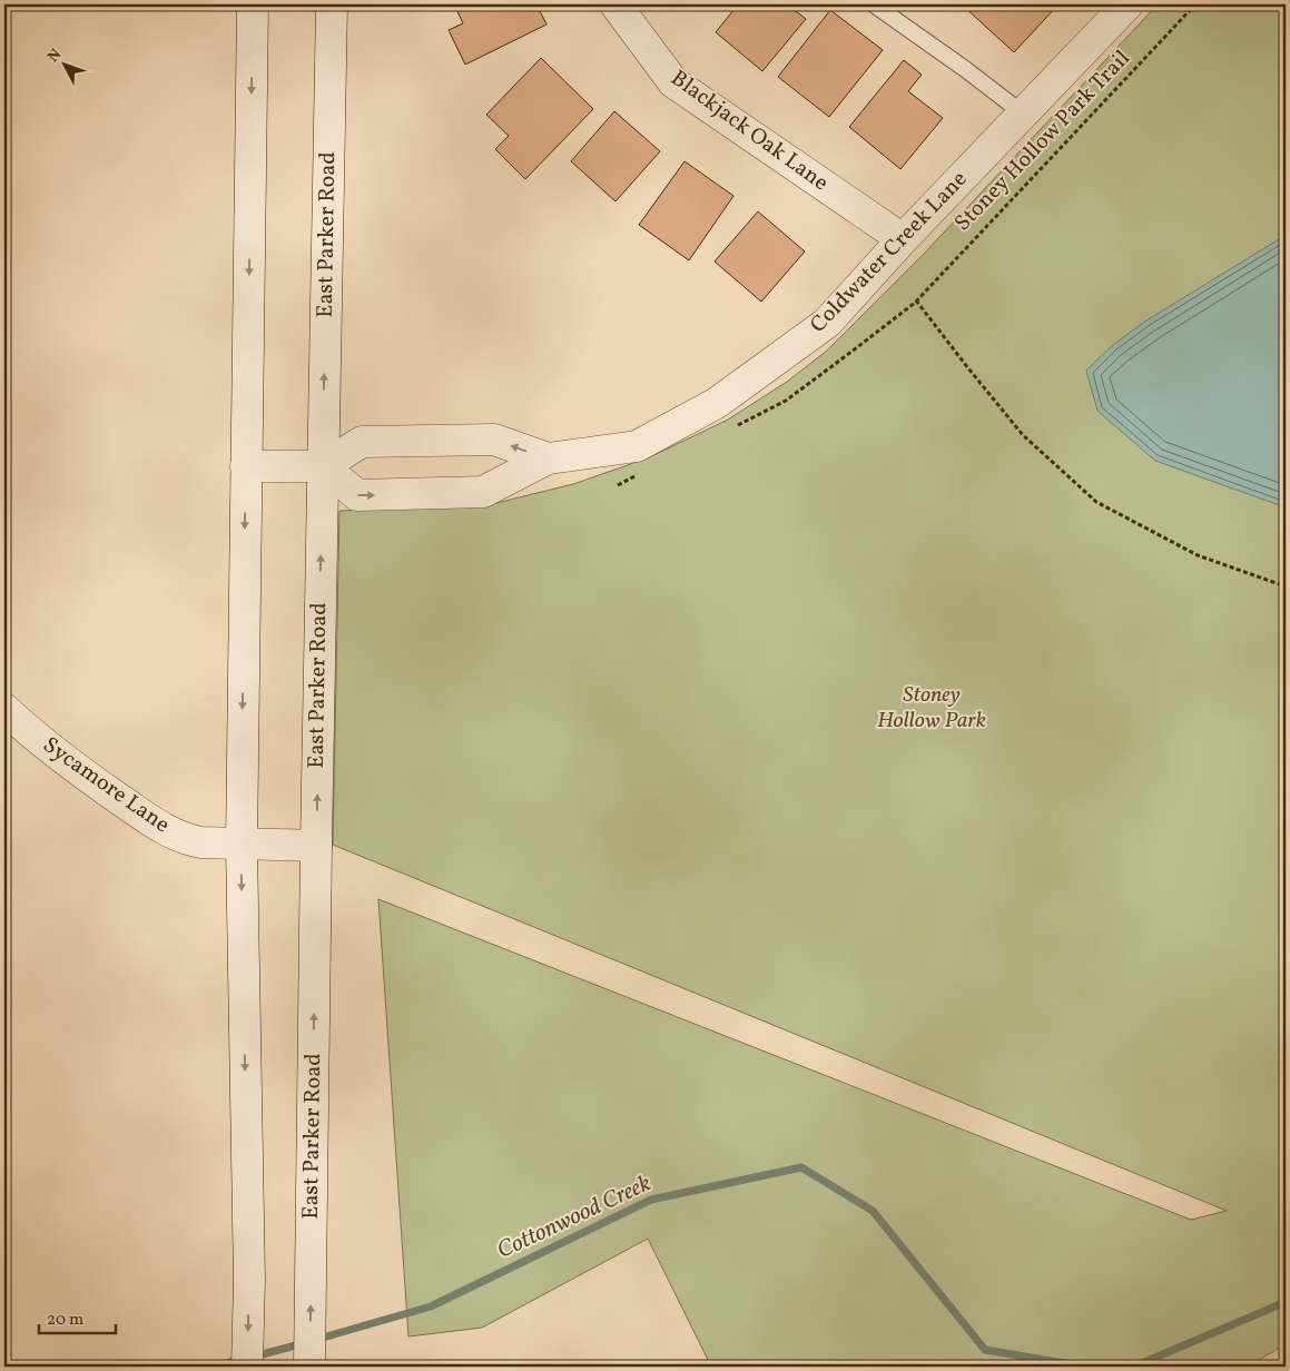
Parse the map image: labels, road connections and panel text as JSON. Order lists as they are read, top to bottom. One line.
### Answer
{"streets":{"main road":["Blackjack Oak Lane","East Parker Road","Coldwater Creek Lane","Sycamore Lane"],"path":["Stoney Hollow Park Trail"]},"crossings":[["Blackjack Oak Lane","Coldwater Creek Lane"],["East Parker Road","Coldwater Creek Lane"],["East Parker Road","Sycamore Lane"]],"water":["Cottonwood Creek"],"parks":["Stoney Hollow Park"],"scale_bar":"20 m","north":"top left"}
